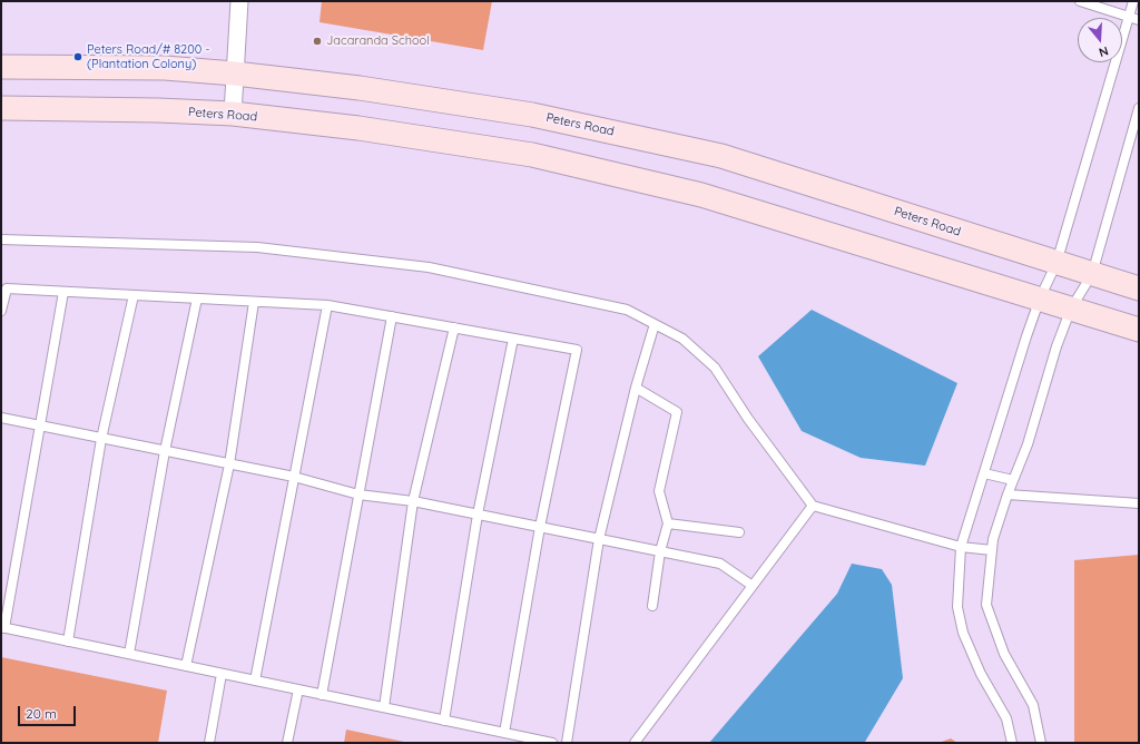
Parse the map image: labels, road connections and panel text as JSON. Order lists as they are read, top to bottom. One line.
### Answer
{"streets":{"main road":["Peters Road"]},"places":["Jacaranda School","Peters Road/# 8200 - (Plantation Colony)"],"scale_bar":"20 m","north":"bottom"}
